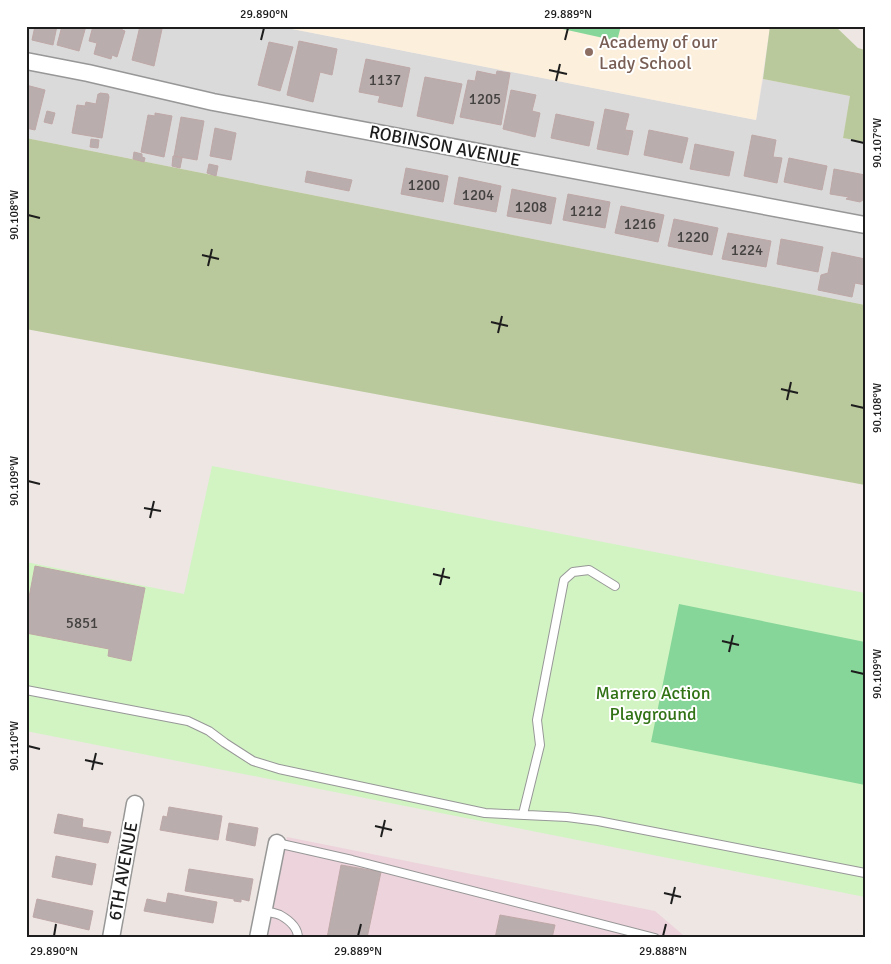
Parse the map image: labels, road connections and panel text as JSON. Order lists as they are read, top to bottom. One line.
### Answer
{"streets":{"street":["ROBINSON AVENUE","6TH AVENUE"]},"parks":["Marrero Action Playground"],"places":["Academy of our Lady School"],"house_numbers":["1137","1205","1200","1204","1208","1212","1216","1220","1224","5851"],"coordinates":["29.890°N","29.889°N","90.107°W","90.108°W","90.109°W","90.110°W","29.888°N"]}
